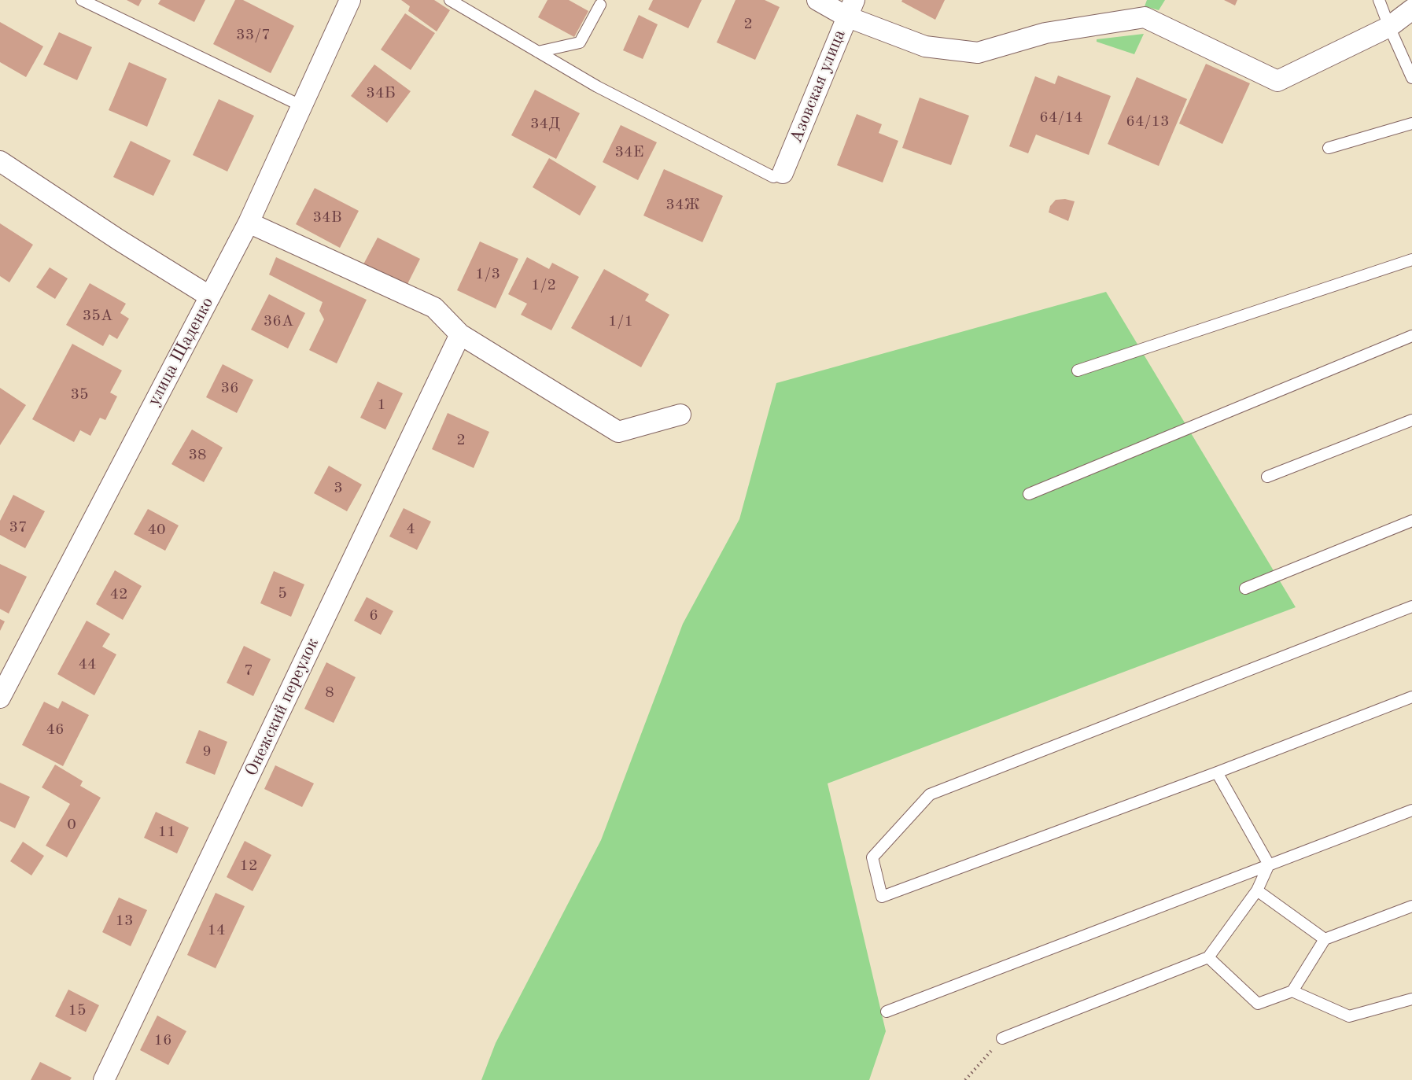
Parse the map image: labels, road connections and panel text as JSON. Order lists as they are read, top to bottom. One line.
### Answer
{"streets":{"street":["Азовская улица","улица Щаденко","Онежский переулок"]},"house_numbers":["2","33/7","34Б","64/14","64/13","34Д","34Е","34Ж","34В","1/3","1/2","35А","36А","1/1","36","35","1","2","38","3","37","4","40","5","42","6","44","7","8","46","9","0","11","12","13","14","15","16"]}
